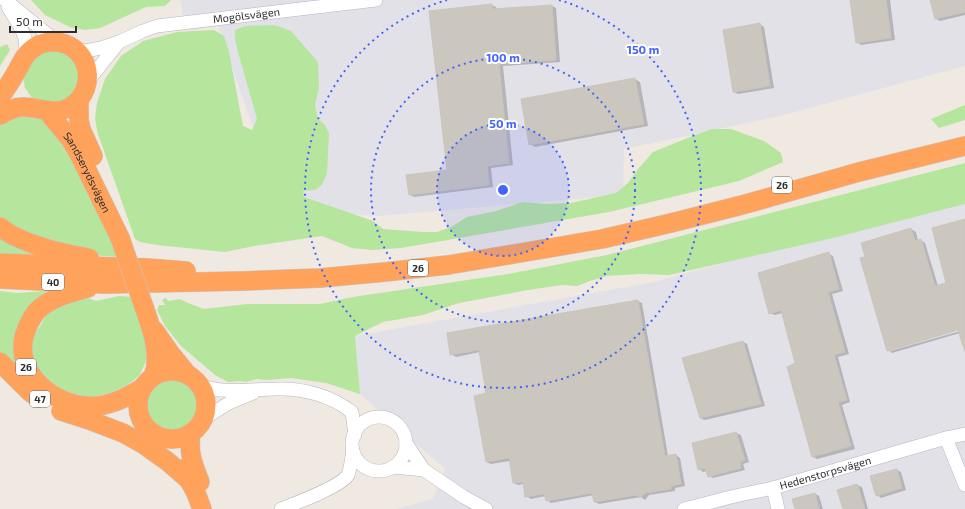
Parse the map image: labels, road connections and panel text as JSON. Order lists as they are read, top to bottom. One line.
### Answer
{"streets":{"highway":["Sandserydsvägen","26","40","47"],"street":["Mogölsvägen","Hedenstorpsvägen"]},"crossings":[["Mogölsvägen","Sandserydsvägen"],["Sandserydsvägen","26"],["Sandserydsvägen","47"],["26","40"],["26","47"]],"scale_bar":"50 m","rings":["150 m","100 m","50 m"]}
